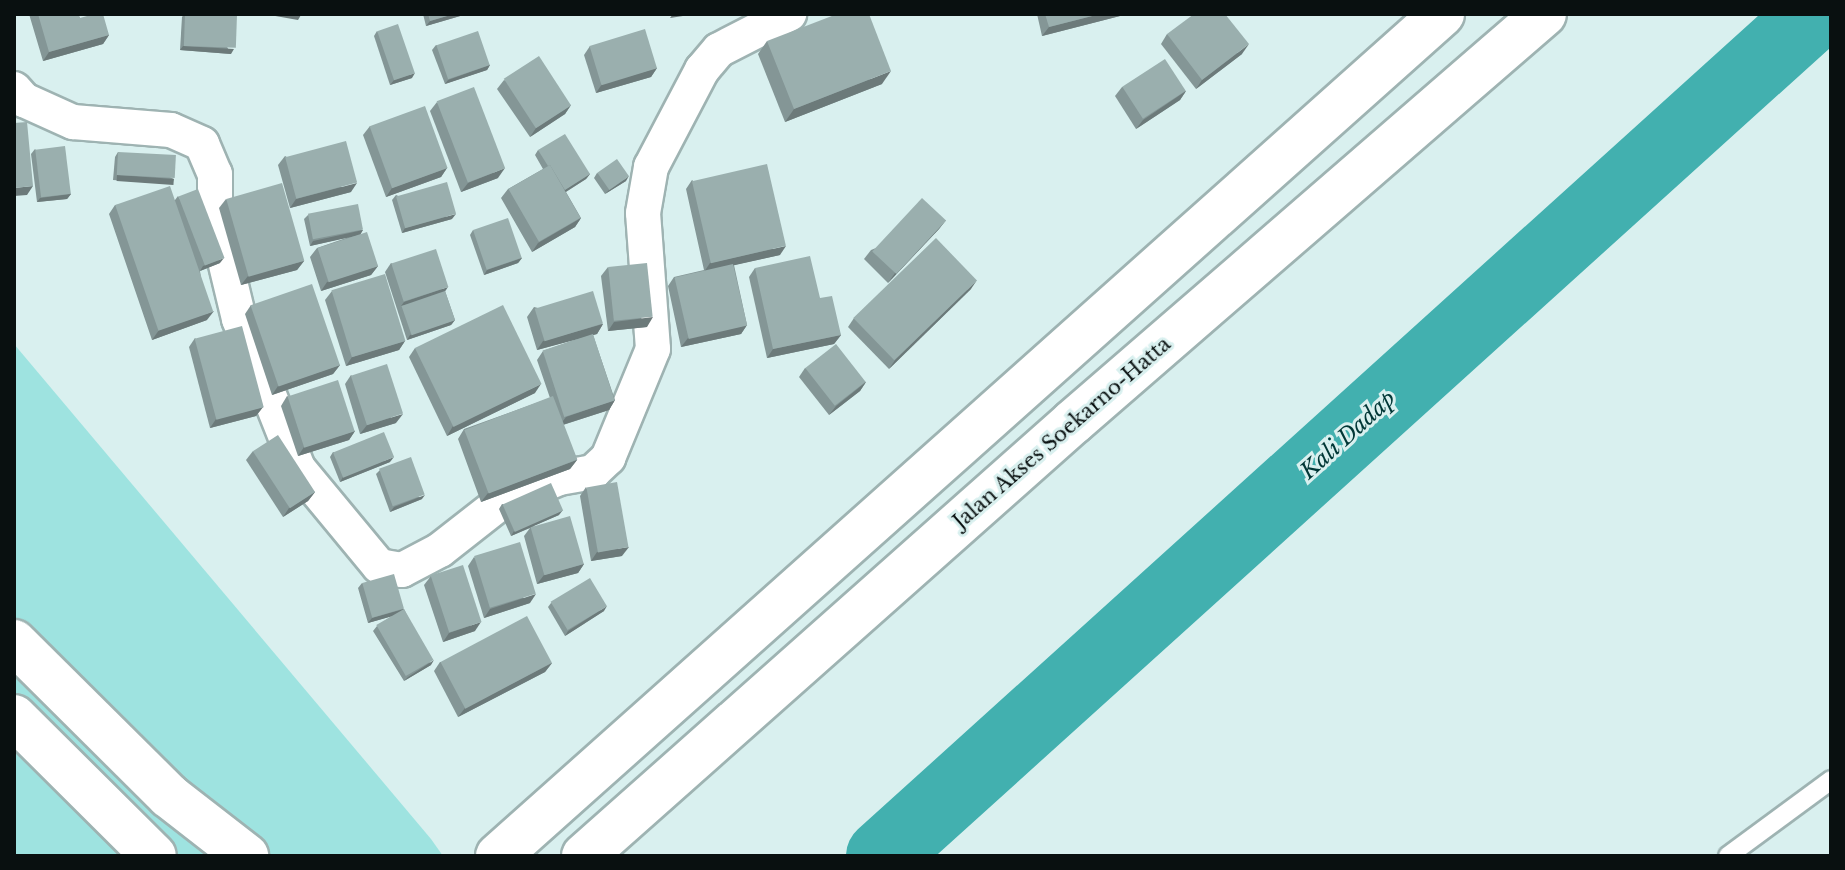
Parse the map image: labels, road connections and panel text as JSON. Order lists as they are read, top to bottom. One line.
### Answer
{"streets":{"main road":["Jalan Akses Soekarno-Hatta"]},"water":["Kali Dadap"]}
